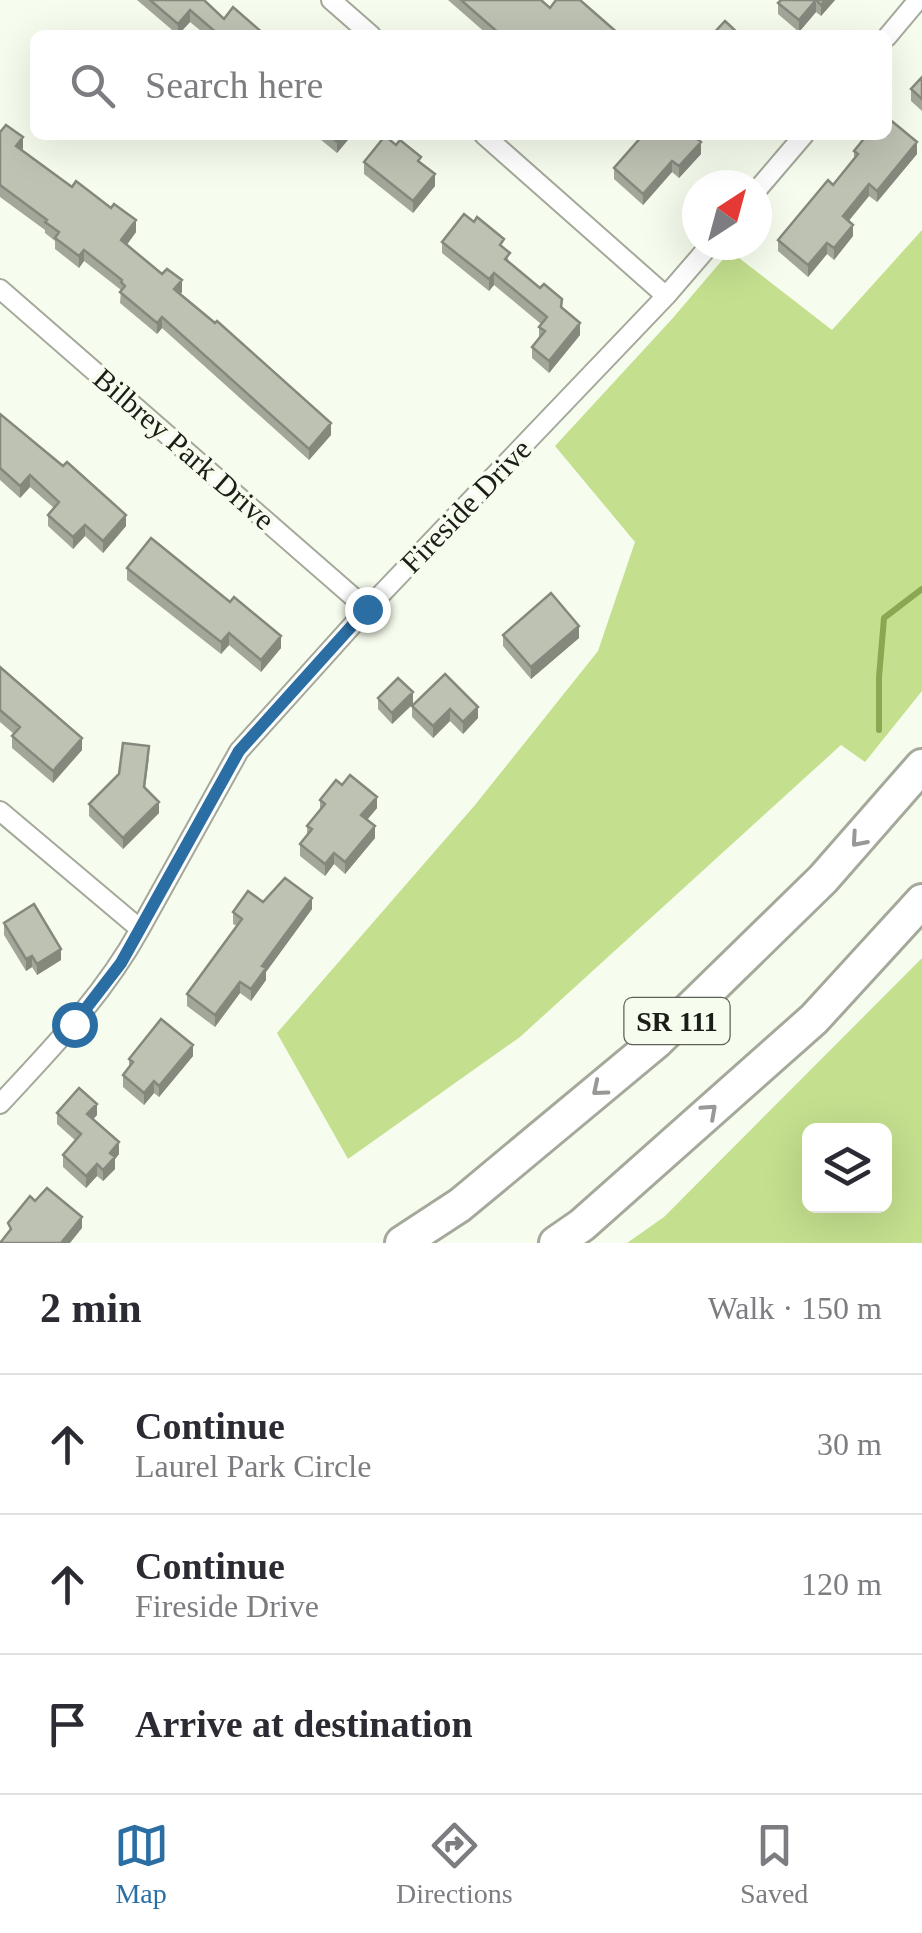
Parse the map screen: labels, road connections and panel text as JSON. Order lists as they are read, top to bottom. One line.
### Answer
{"streets":{"highway":["SR 111"],"street":["Bilbrey Park Drive","Fireside Drive"]},"crossings":[["Bilbrey Park Drive","Fireside Drive"]],"north":"top right","page":{"search":"Search here","heading":["2 min","Walk · 150 m"],"list":[["Continue","Laurel Park Circle","30 m"],["Continue","Fireside Drive","120 m"],"Arrive at destination"],"nav":["Map","Directions","Saved"]}}
